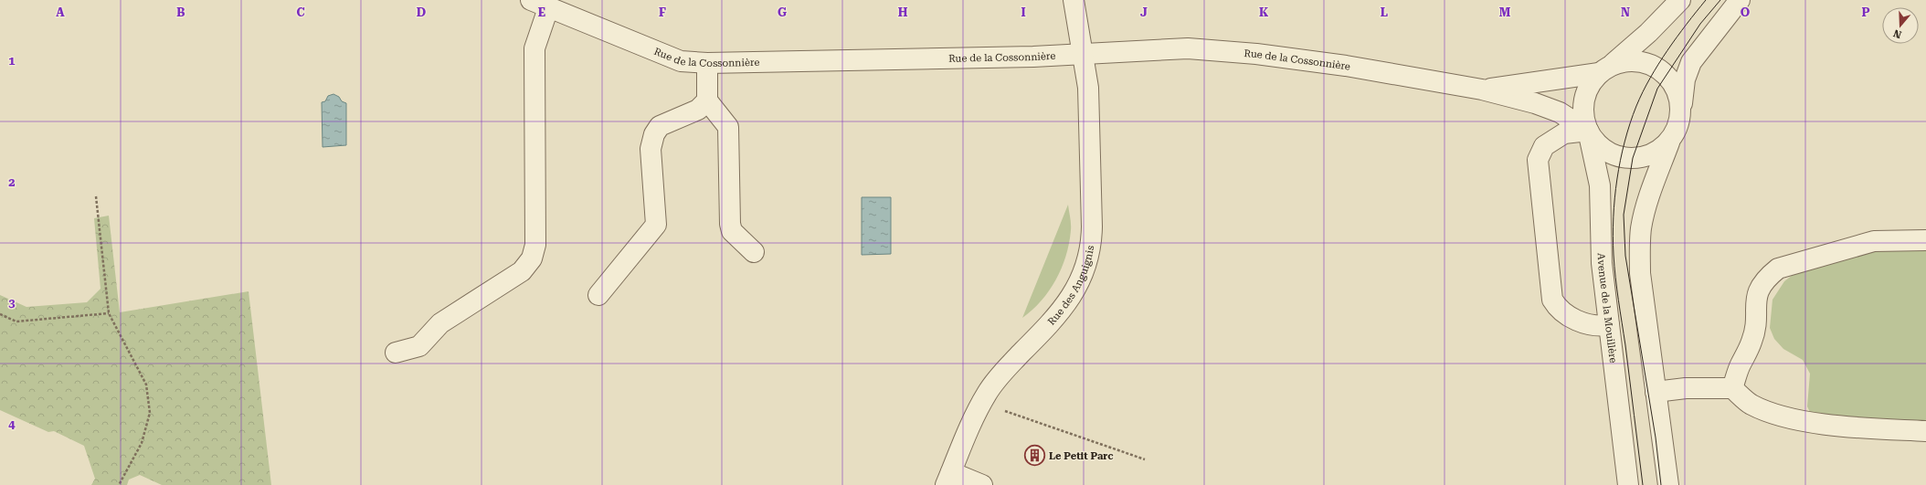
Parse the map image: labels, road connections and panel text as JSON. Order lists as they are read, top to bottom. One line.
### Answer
{"streets":{"street":["Rue de la Cossonnière","Rue des Anguignis","Avenue de la Mouillère"]},"crossings":[["Rue de la Cossonnière","Rue des Anguignis"],["Rue de la Cossonnière","Avenue de la Mouillère"]],"places":{"building":["Le Petit Parc"]},"north":"bottom","grid":{"columns":["A","B","C","D","E","F","G","H","I","J","K","L","M","N","O","P"],"rows":["1","2","3","4"]}}
